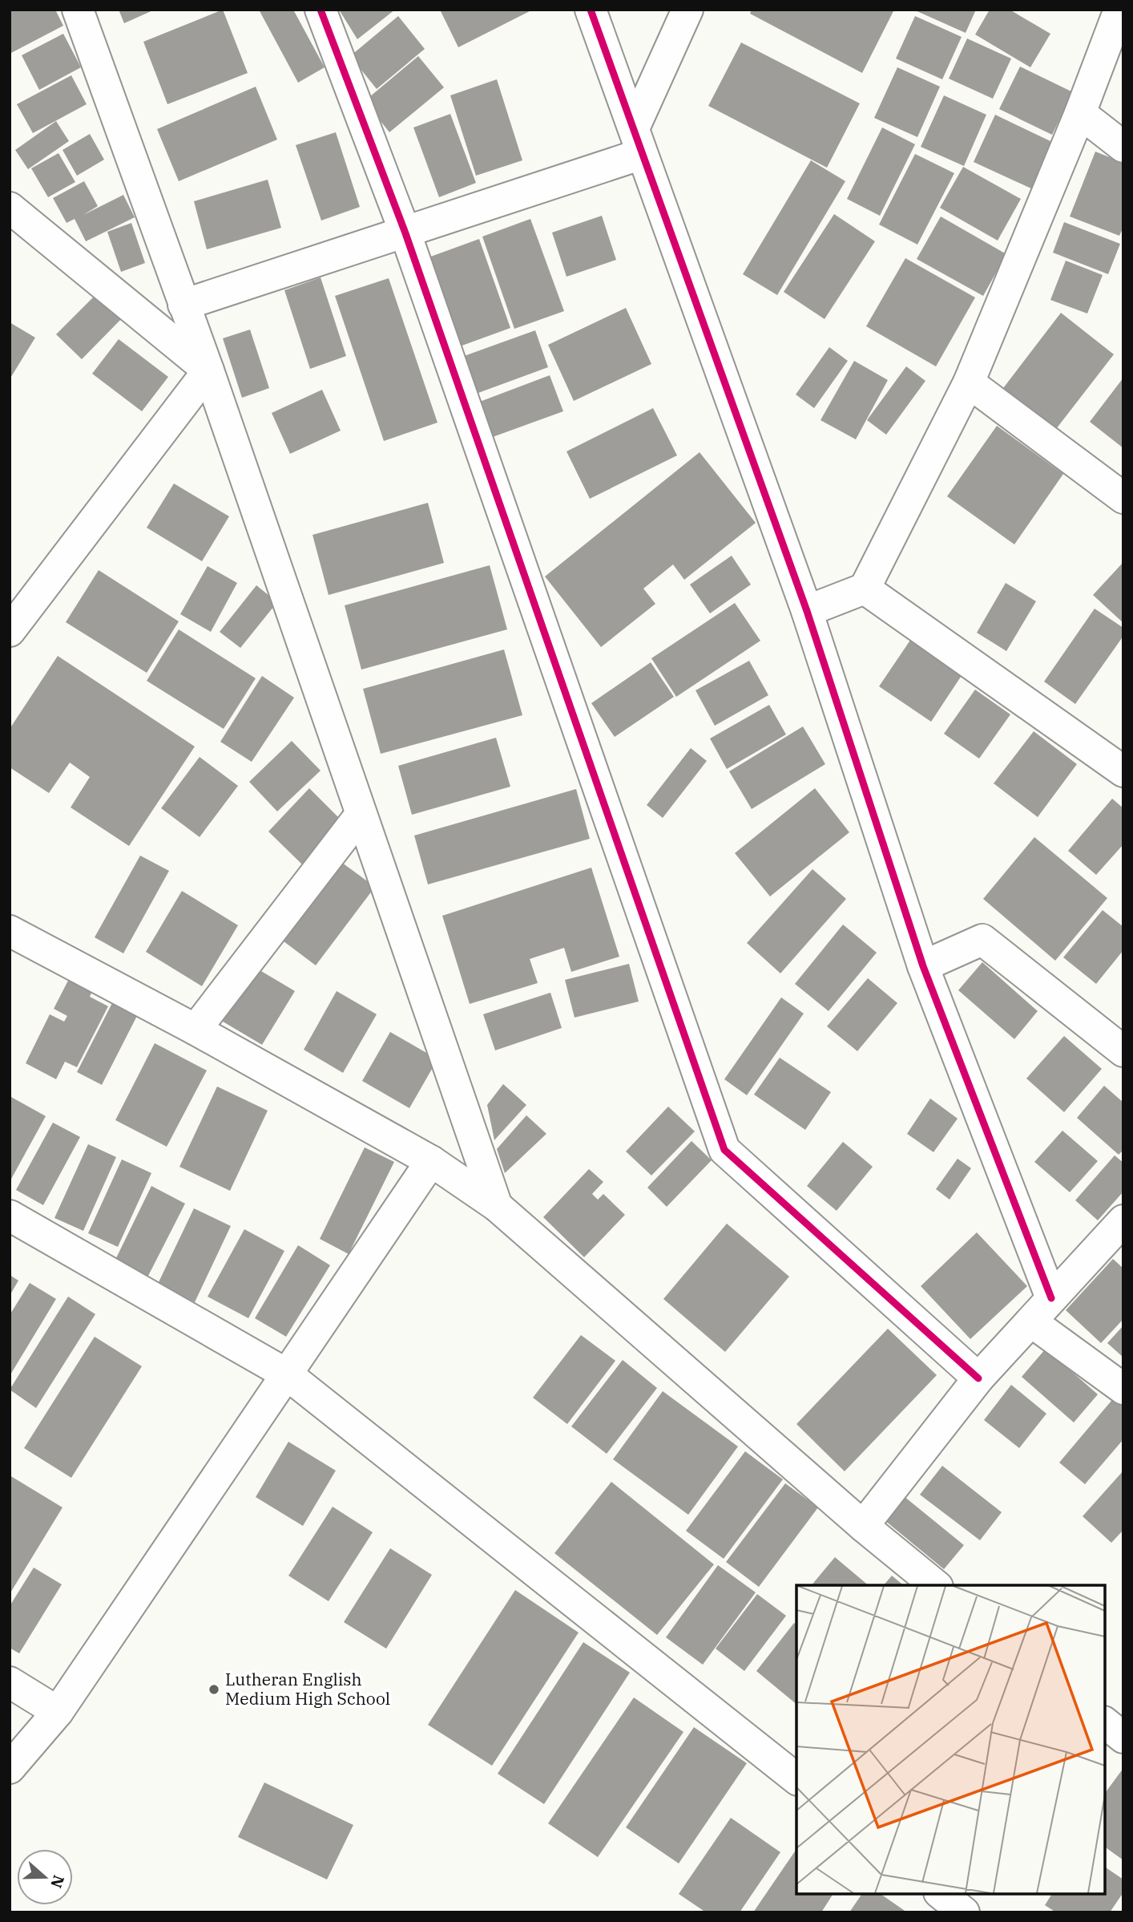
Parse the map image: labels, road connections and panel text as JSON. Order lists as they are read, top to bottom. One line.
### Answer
{"places":["Lutheran English Medium High School"],"north":"right"}
